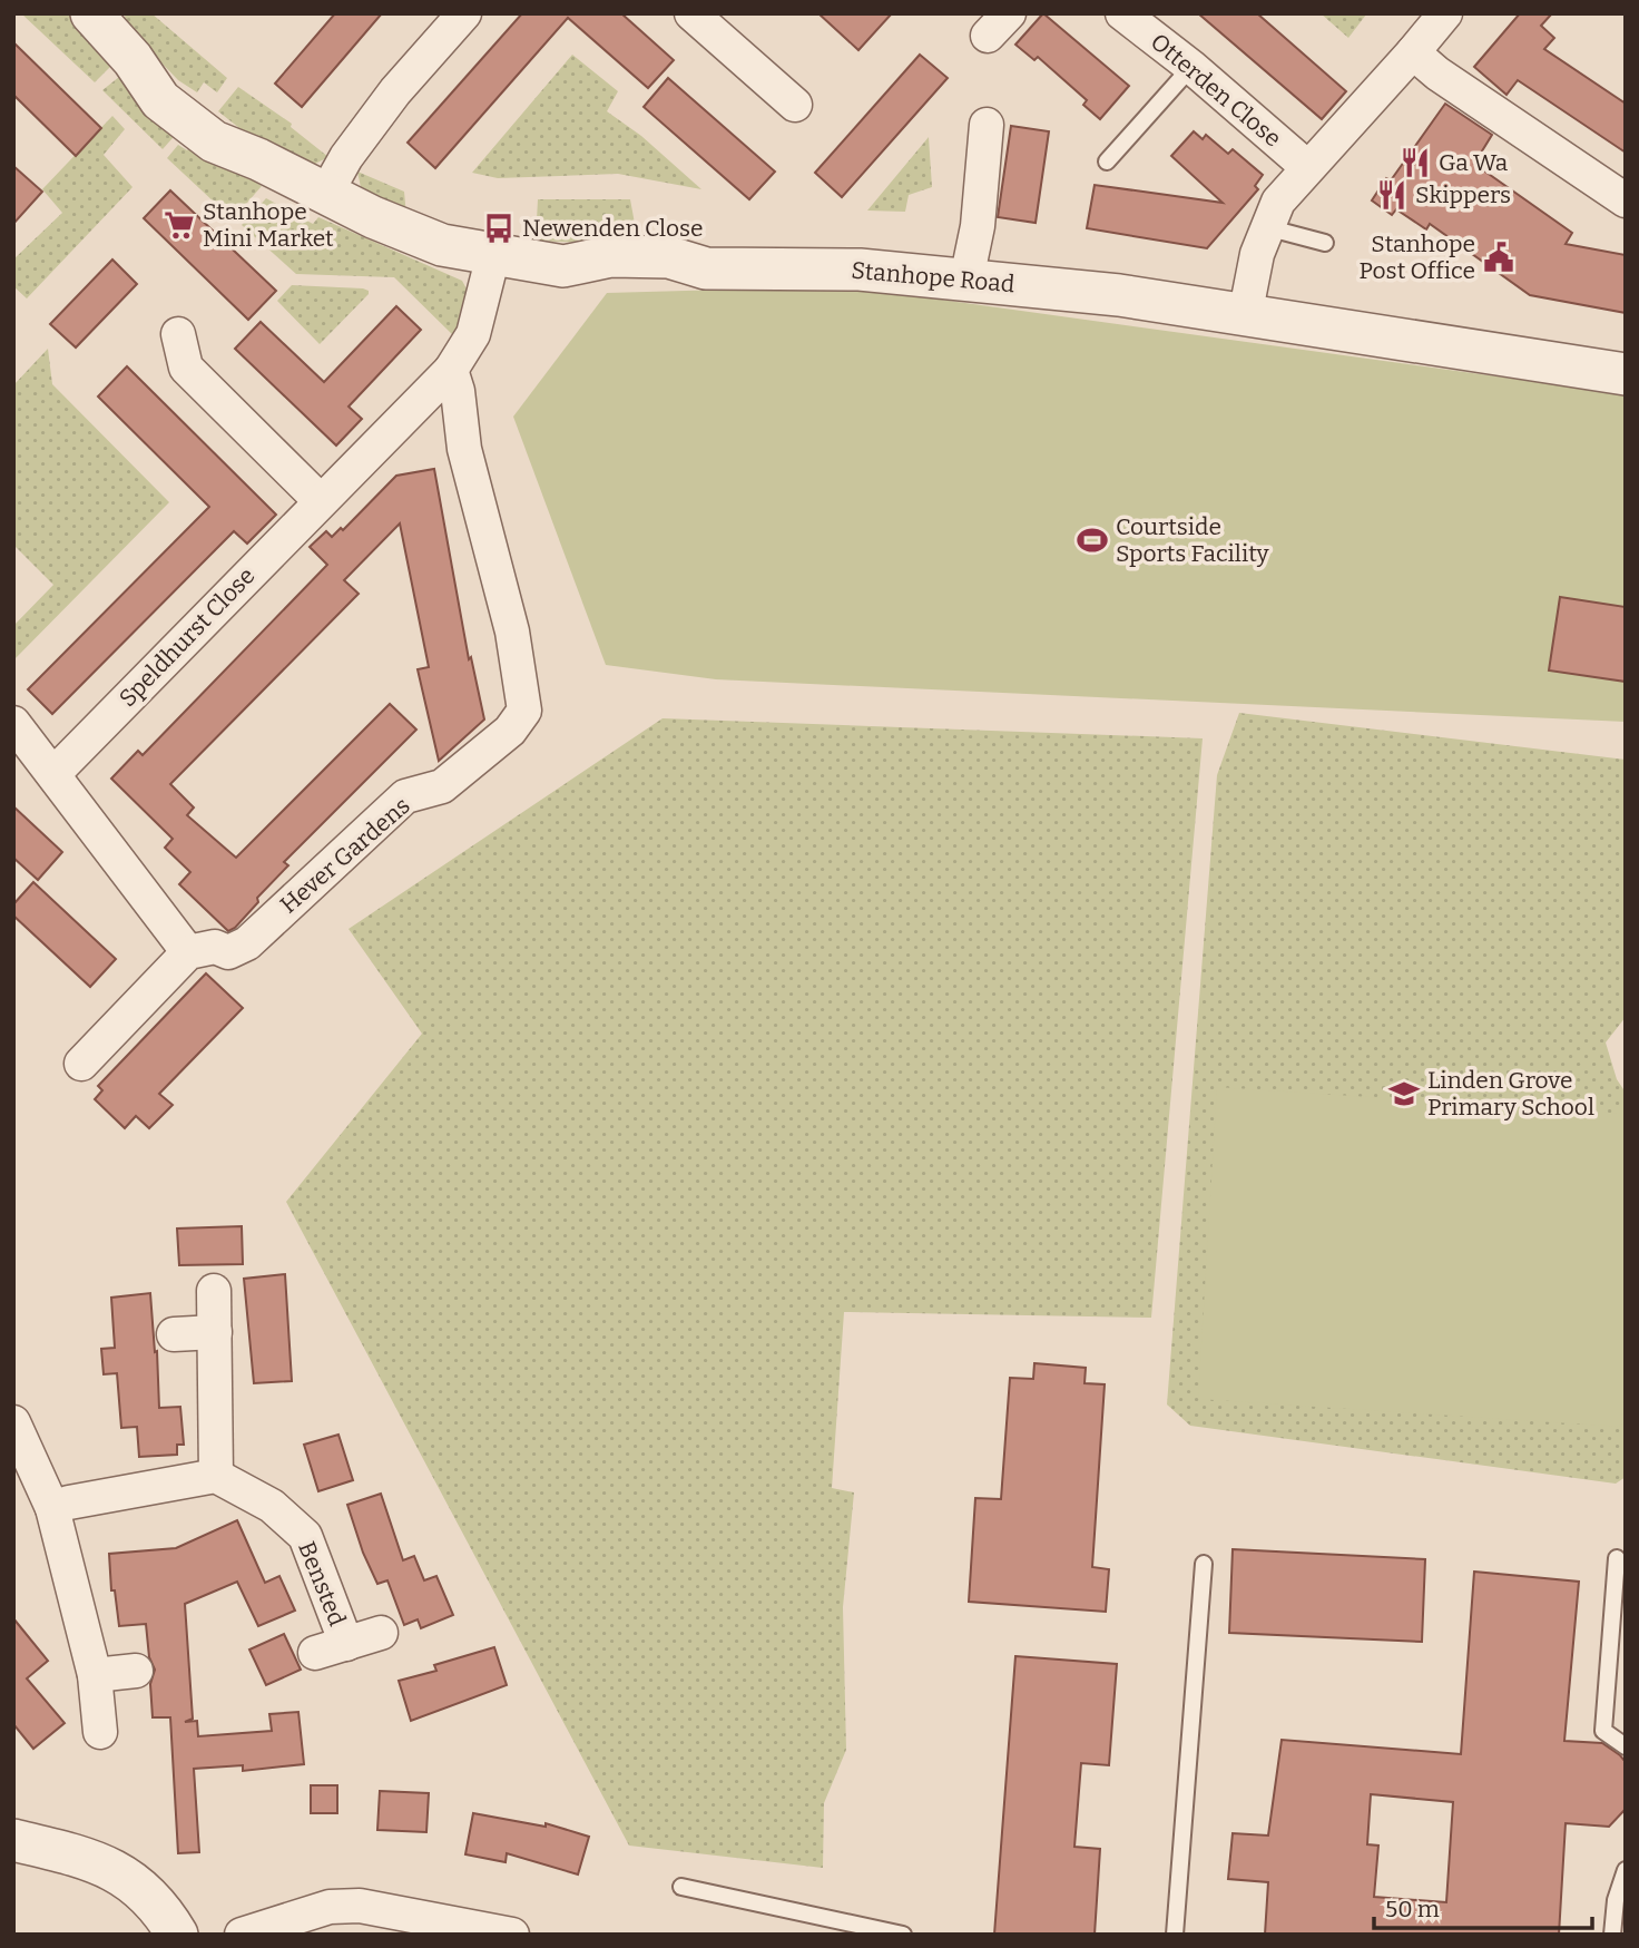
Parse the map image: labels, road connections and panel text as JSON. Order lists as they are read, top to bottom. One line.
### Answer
{"streets":{"street":["Otterden Close","Stanhope Road","Speldhurst Close","Hever Gardens","Bensted"]},"crossings":[["Stanhope Road","Speldhurst Close"],["Speldhurst Close","Hever Gardens"]],"places":{"restaurant":["Ga Wa","Skippers"],"supermarket":["Stanhope Mini Market"],"bus stop":["Newenden Close"],"public building":["Stanhope Post Office"],"sports":["Courtside Sports Facility"],"school or university":["Linden Grove Primary School"]},"scale_bar":"50 m"}
